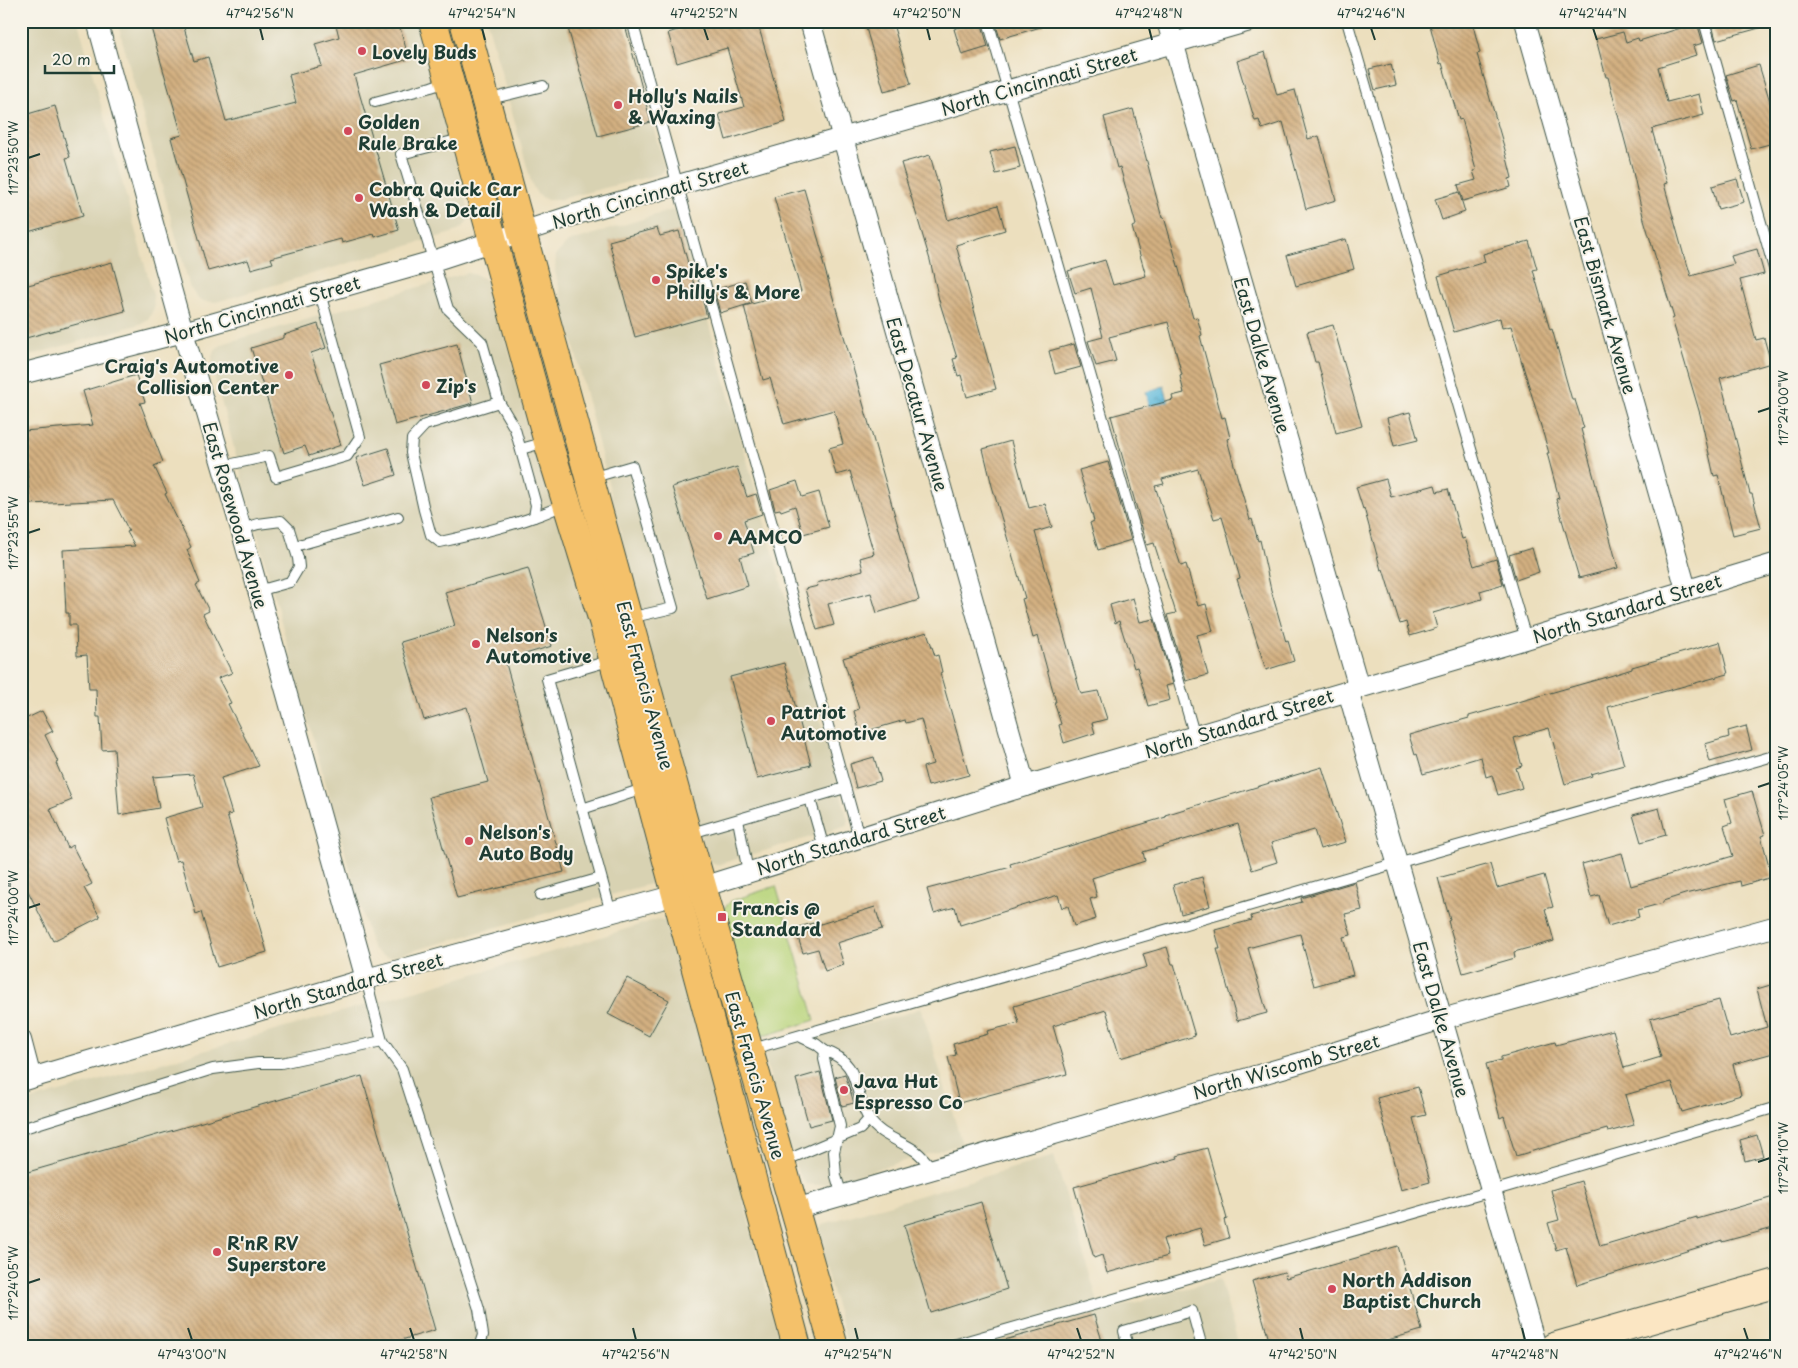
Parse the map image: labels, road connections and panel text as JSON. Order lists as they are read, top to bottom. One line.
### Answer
{"streets":{"main road":["East Francis Avenue"],"street":["North Cincinnati Street","East Bismark Avenue","East Dalke Avenue","East Decatur Avenue","East Rosewood Avenue","North Standard Street","North Wiscomb Street"]},"crossings":[["North Cincinnati Street","East Dalke Avenue"],["North Cincinnati Street","East Decatur Avenue"],["North Cincinnati Street","East Rosewood Avenue"],["North Cincinnati Street","East Francis Avenue"],["East Bismark Avenue","North Standard Street"],["East Dalke Avenue","North Standard Street"],["East Dalke Avenue","North Wiscomb Street"],["East Decatur Avenue","North Standard Street"],["East Rosewood Avenue","North Standard Street"],["North Standard Street","East Francis Avenue"],["East Francis Avenue","North Wiscomb Street"]],"places":{"other":["Lovely Buds","Holly's Nails & Waxing","Golden Rule Brake","Cobra Quick Car Wash & Detail","Spike's Philly's & More","Craig's Automotive Collision Center","Zip's","AAMCO","Nelson's Automotive","Patriot Automotive","Nelson's Auto Body","Java Hut Espresso Co","R'nR RV Superstore","North Addison Baptist Church"],"transit":["Francis @ Standard"]},"scale_bar":"20 m","coordinates":["47°42'56\"N","47°42'54\"N","47°42'52\"N","47°42'50\"N","47°42'48\"N","47°42'46\"N","47°42'44\"N","117°23'50\"W","117°24'00\"W","117°23'55\"W","117°24'05\"W","117°24'10\"W","47°43'00\"N","47°42'58\"N"]}
